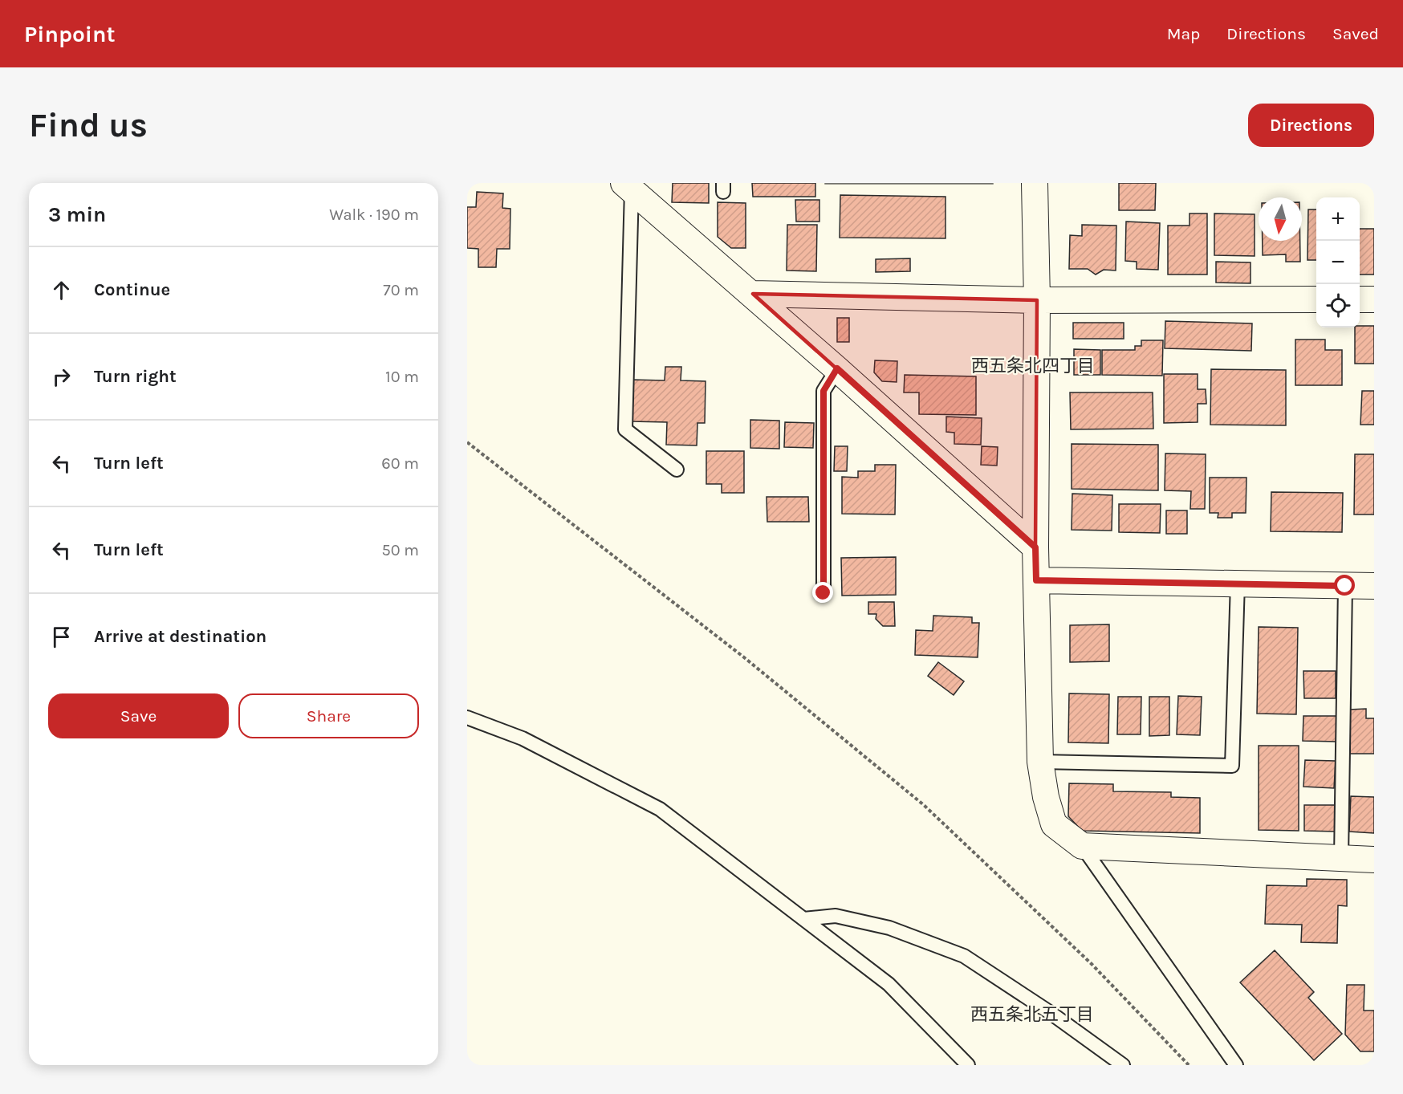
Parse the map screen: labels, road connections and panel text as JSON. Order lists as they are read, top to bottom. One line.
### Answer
{"districts":["西五条北四丁目","西五条北五丁目"],"north":"bottom","page":{"header":"Pinpoint","nav":["Map","Directions","Saved"],"buttons":["Directions",["Save","Share"]],"title":"Find us","heading":["3 min","Walk · 190 m"],"map_buttons":["+","−"],"list":[["Continue","70 m"],["Turn right","10 m"],["Turn left","60 m"],["Turn left","50 m"],"Arrive at destination"]}}
